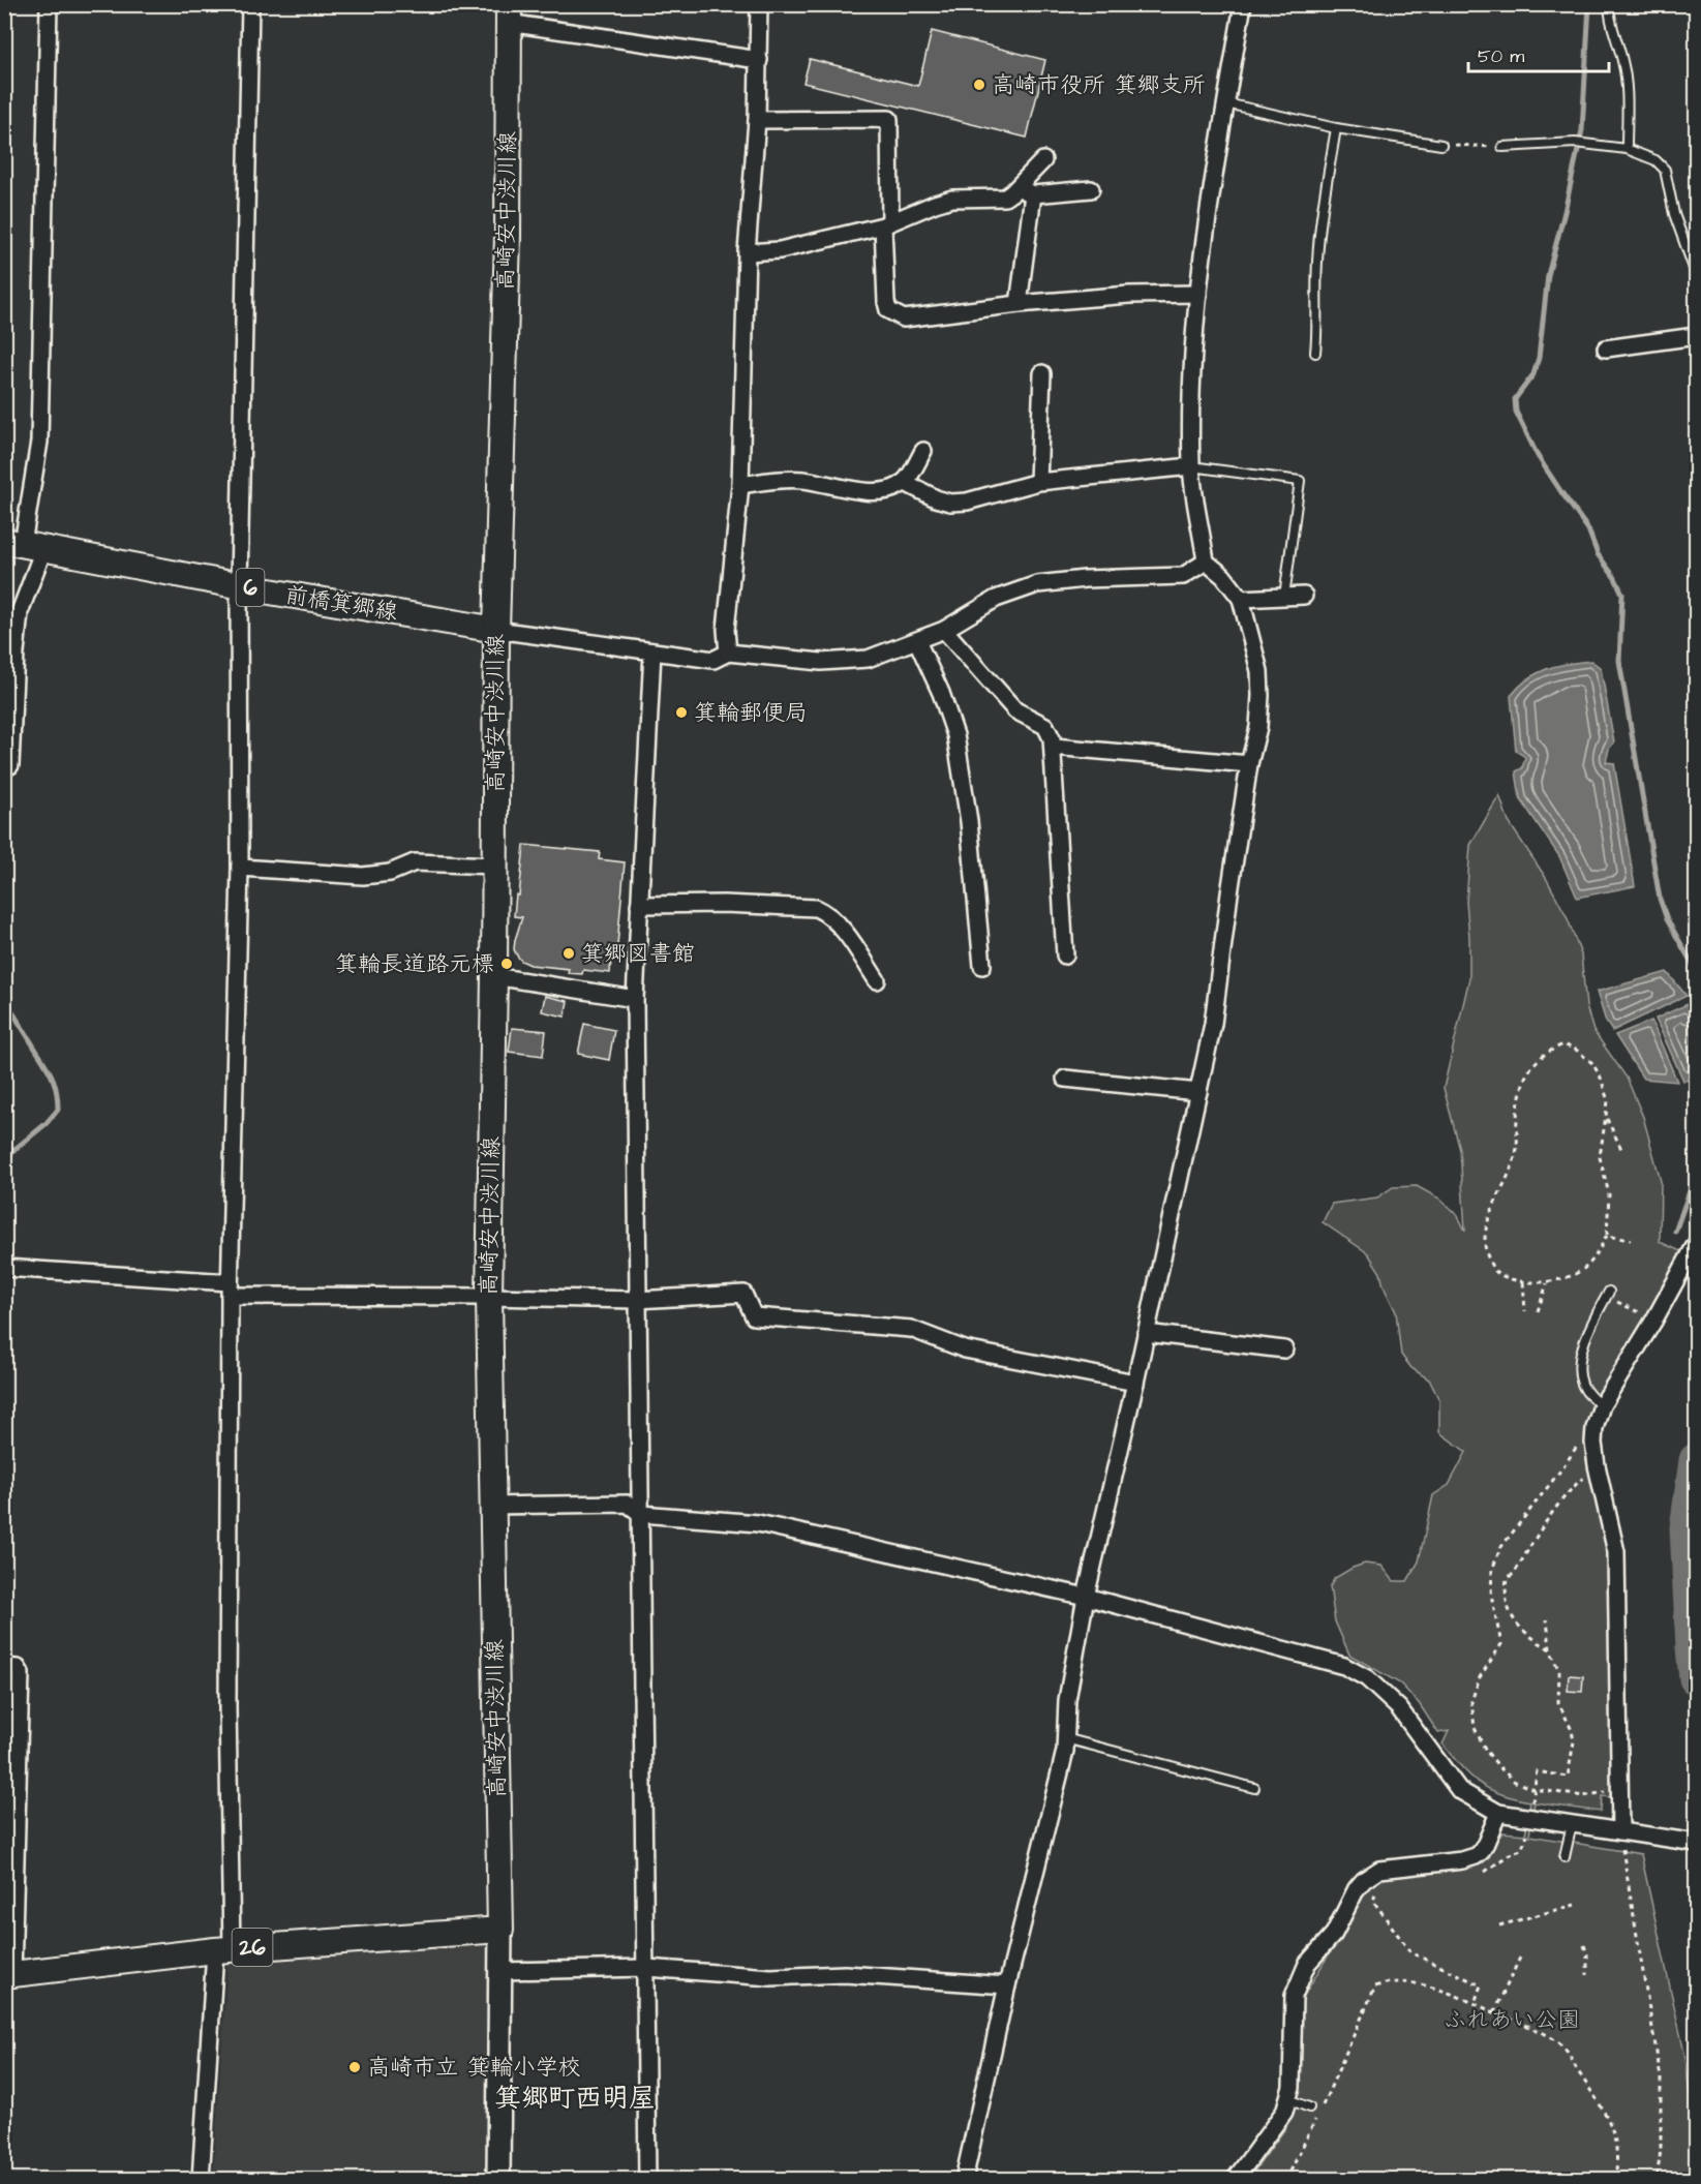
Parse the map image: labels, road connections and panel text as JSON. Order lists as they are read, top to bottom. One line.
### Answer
{"streets":{"main road":["高崎安中渋川線","6","前橋箕郷線","26"]},"crossings":[["高崎安中渋川線","前橋箕郷線"],["高崎安中渋川線","26"]],"districts":["箕郷町西明屋"],"parks":["ふれあい公園"],"places":["高崎市役所 箕郷支所","箕輪郵便局","箕郷図書館","箕輪長道路元標","高崎市立 箕輪小学校"],"scale_bar":"50 m"}
